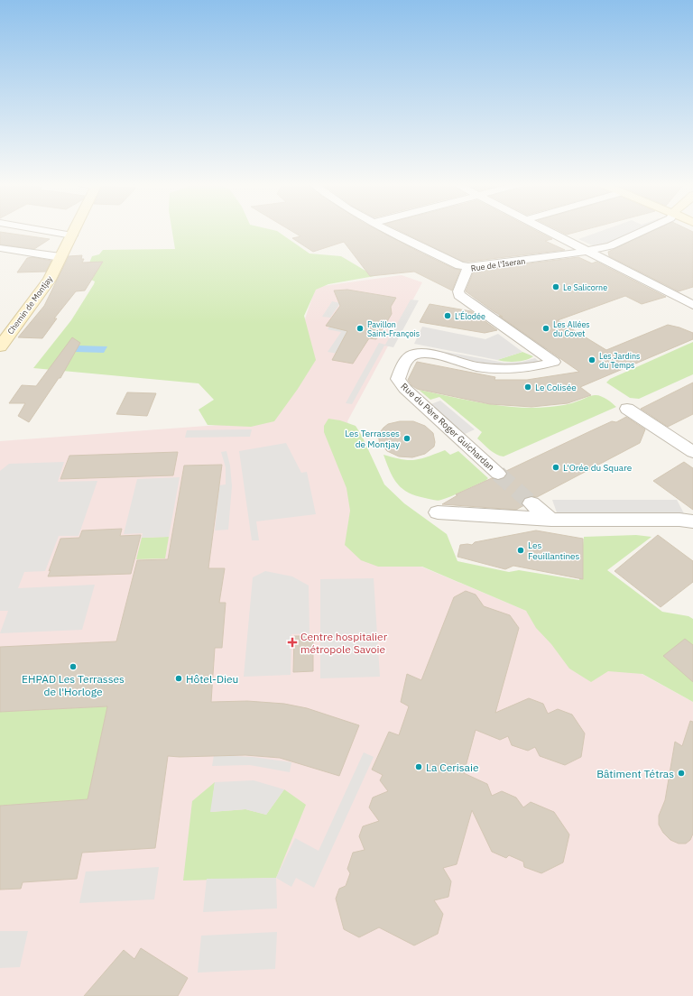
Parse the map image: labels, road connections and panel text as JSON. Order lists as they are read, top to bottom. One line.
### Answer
{"streets":{"street":["Rue de l'Iseran","Chemin de Montjay","Rue du Père Roger Guichardan"]},"crossings":[["Rue de l'Iseran","Rue du Père Roger Guichardan"]],"places":{"other":["Le Salicorne","L'Élodée","Pavillon Saint-François","Les Allées du Covet","Les Jardins du Temps","Le Colisée","Les Terrasses de Montjay","L'Orée du Square","Les Feuillantines","EHPAD Les Terrasses de l'Horloge","Hôtel-Dieu","La Cerisaie","Bâtiment Tétras"],"health":["Centre hospitalier métropole Savoie"]}}
